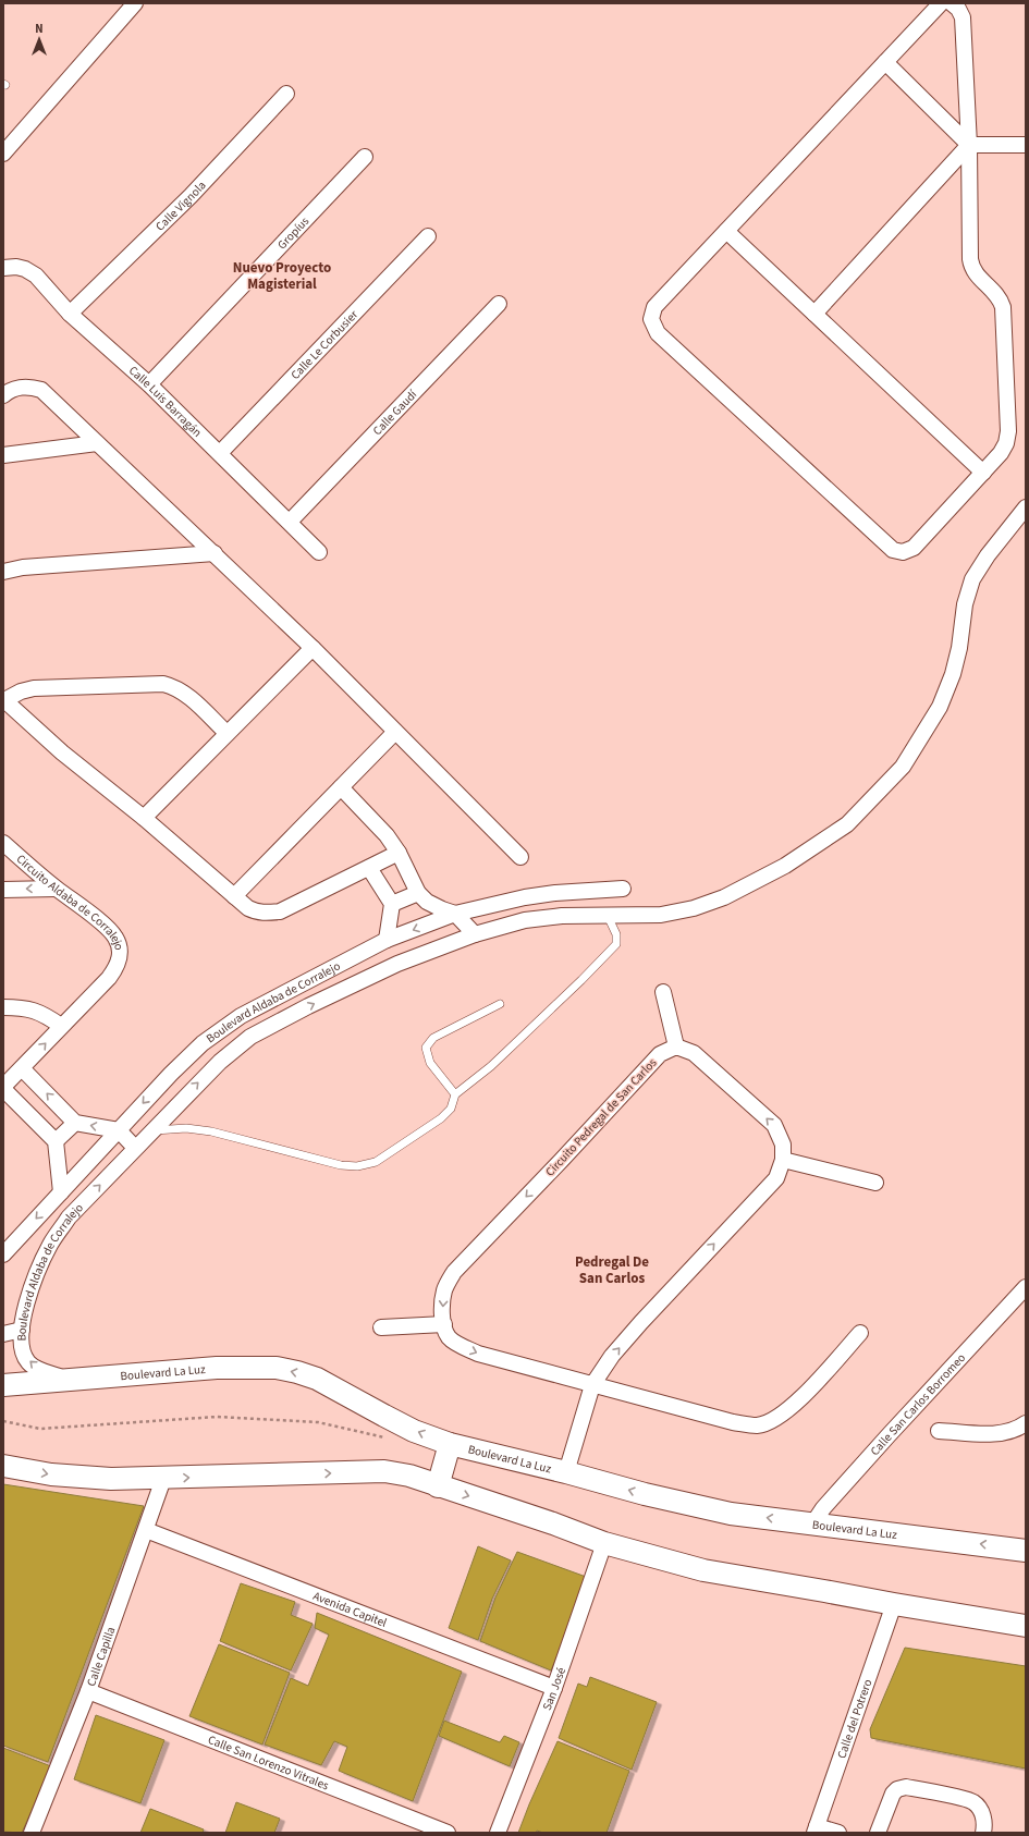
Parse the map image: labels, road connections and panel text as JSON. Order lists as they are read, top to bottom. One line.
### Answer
{"streets":{"main road":["Boulevard La Luz"],"street":["Calle Vignola","Gropíus","Calle Le Corbusier","Calle Luis Barragán","Calle Gaudí","Circuito Aldaba de Corralejo","Boulevard Aldaba de Corralejo","Circuito Pedregal de San Carlos","Calle San Carlos Borromeo","Avenida Capitel","Calle Capilla","San José","Calle del Potrero","Calle San Lorenzo Vitrales"]},"crossings":[["Calle Vignola","Calle Luis Barragán"],["Gropíus","Calle Luis Barragán"],["Calle Le Corbusier","Calle Luis Barragán"],["Calle Luis Barragán","Calle Gaudí"],["Boulevard Aldaba de Corralejo","Boulevard La Luz"],["Boulevard La Luz","Calle San Carlos Borromeo"],["Avenida Capitel","Calle Capilla"],["Avenida Capitel","San José"],["Calle Capilla","Calle San Lorenzo Vitrales"]],"districts":["Nuevo Proyecto Magisterial","Pedregal De San Carlos"],"north":"top"}
